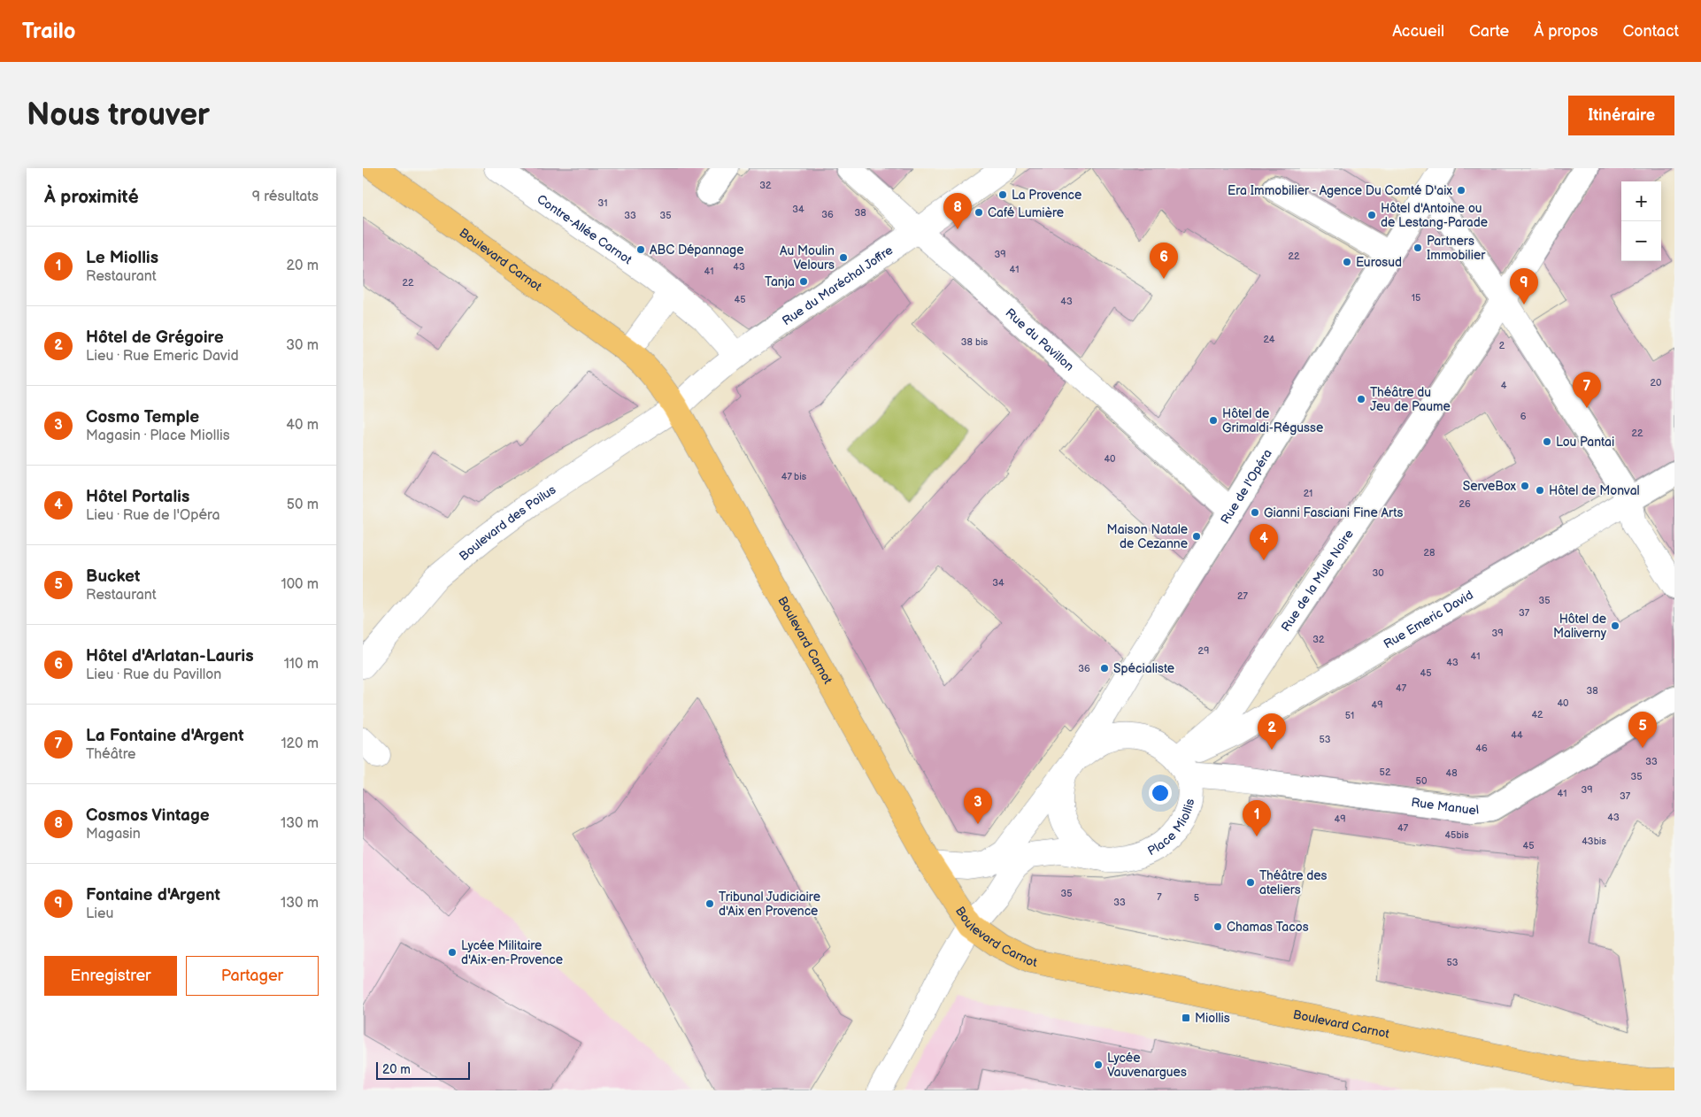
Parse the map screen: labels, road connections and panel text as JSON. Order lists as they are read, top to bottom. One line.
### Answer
{"streets":{"main road":["Boulevard Carnot"],"street":["Contre-Allée Carnot","Rue du Maréchal Joffre","Rue du Pavillon","Rue de l'Opéra","Boulevard des Poilus","Rue de la Mule Noire","Rue Emeric David","Rue Manuel","Place Miollis"]},"crossings":[["Boulevard Carnot","Rue du Maréchal Joffre"],["Boulevard Carnot","Boulevard des Poilus"],["Boulevard Carnot","Place Miollis"],["Rue du Maréchal Joffre","Rue du Pavillon"],["Rue du Maréchal Joffre","Boulevard des Poilus"],["Rue du Pavillon","Rue de l'Opéra"],["Rue de l'Opéra","Rue de la Mule Noire"],["Rue de l'Opéra","Rue Emeric David"],["Rue de l'Opéra","Rue Manuel"],["Rue de l'Opéra","Place Miollis"],["Rue de la Mule Noire","Rue Emeric David"],["Rue de la Mule Noire","Rue Manuel"],["Rue de la Mule Noire","Place Miollis"],["Rue Emeric David","Rue Manuel"],["Rue Emeric David","Place Miollis"],["Rue Manuel","Place Miollis"]],"places":{"other":["Era Immobilier - Agence Du Comté D'aix","La Provence","Café Lumière","Hôtel d'Antoine ou de Lestang-Parade","Partners Immobilier","ABC Dépannage","Au Moulin Velours","Eurosud","Tanja","Théâtre du Jeu de Paume","Hôtel de Grimaldi-Régusse","Lou Pantai","ServeBox","Hôtel de Monval","Gianni Fasciani Fine Arts","Maison Natale de Cezanne","Hôtel de Maliverny","Spécialiste","Théâtre des ateliers","Tribunal Judiciaire d'Aix en Provence","Chamas Tacos","Lycée Militaire d'Aix-en-Provence","Lycée Vauvenargues"],"transit":["Miollis"]},"house_numbers":["32","31","34","38","36","33","35","39","22","43","41","41","22","15","45","43","24","38 bis","2","20","4","6","22","40","47 bis","21","26","28","30","34","27","35","37","39","32","29","41","43","36","45","47","38","40","49","42","51","44","53","46","33","52","48","35","50","39","41","37","43","49","47","45bis","43bis","45","35","7","5","33","53"],"scale_bar":"20 m","page":{"header":"Trailo","nav":["Accueil","Carte","À propos","Contact"],"buttons":["Itinéraire",["Enregistrer","Partager"]],"title":"Nous trouver","heading":["À proximité","9 résultats"],"map_buttons":["+","−"],"pins":["8","6","9","7","4","5","2","3","1"],"list":[{"mark":"1","name":"Le Miollis","note":"Restaurant","value":"20 m"},{"mark":"2","name":"Hôtel de Grégoire","note":"Lieu · Rue Emeric David","value":"30 m"},{"mark":"3","name":"Cosmo Temple","note":"Magasin · Place Miollis","value":"40 m"},{"mark":"4","name":"Hôtel Portalis","note":"Lieu · Rue de l'Opéra","value":"50 m"},{"mark":"5","name":"Bucket","note":"Restaurant","value":"100 m"},{"mark":"6","name":"Hôtel d'Arlatan-Lauris","note":"Lieu · Rue du Pavillon","value":"110 m"},{"mark":"7","name":"La Fontaine d'Argent","note":"Théâtre","value":"120 m"},{"mark":"8","name":"Cosmos Vintage","note":"Magasin","value":"130 m"},{"mark":"9","name":"Fontaine d'Argent","note":"Lieu","value":"130 m"}],"scale":"20 m"}}
